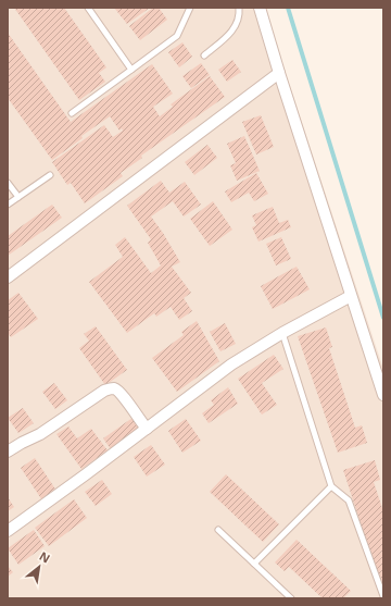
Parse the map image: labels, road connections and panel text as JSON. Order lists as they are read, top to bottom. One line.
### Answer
{"north":"top right"}
